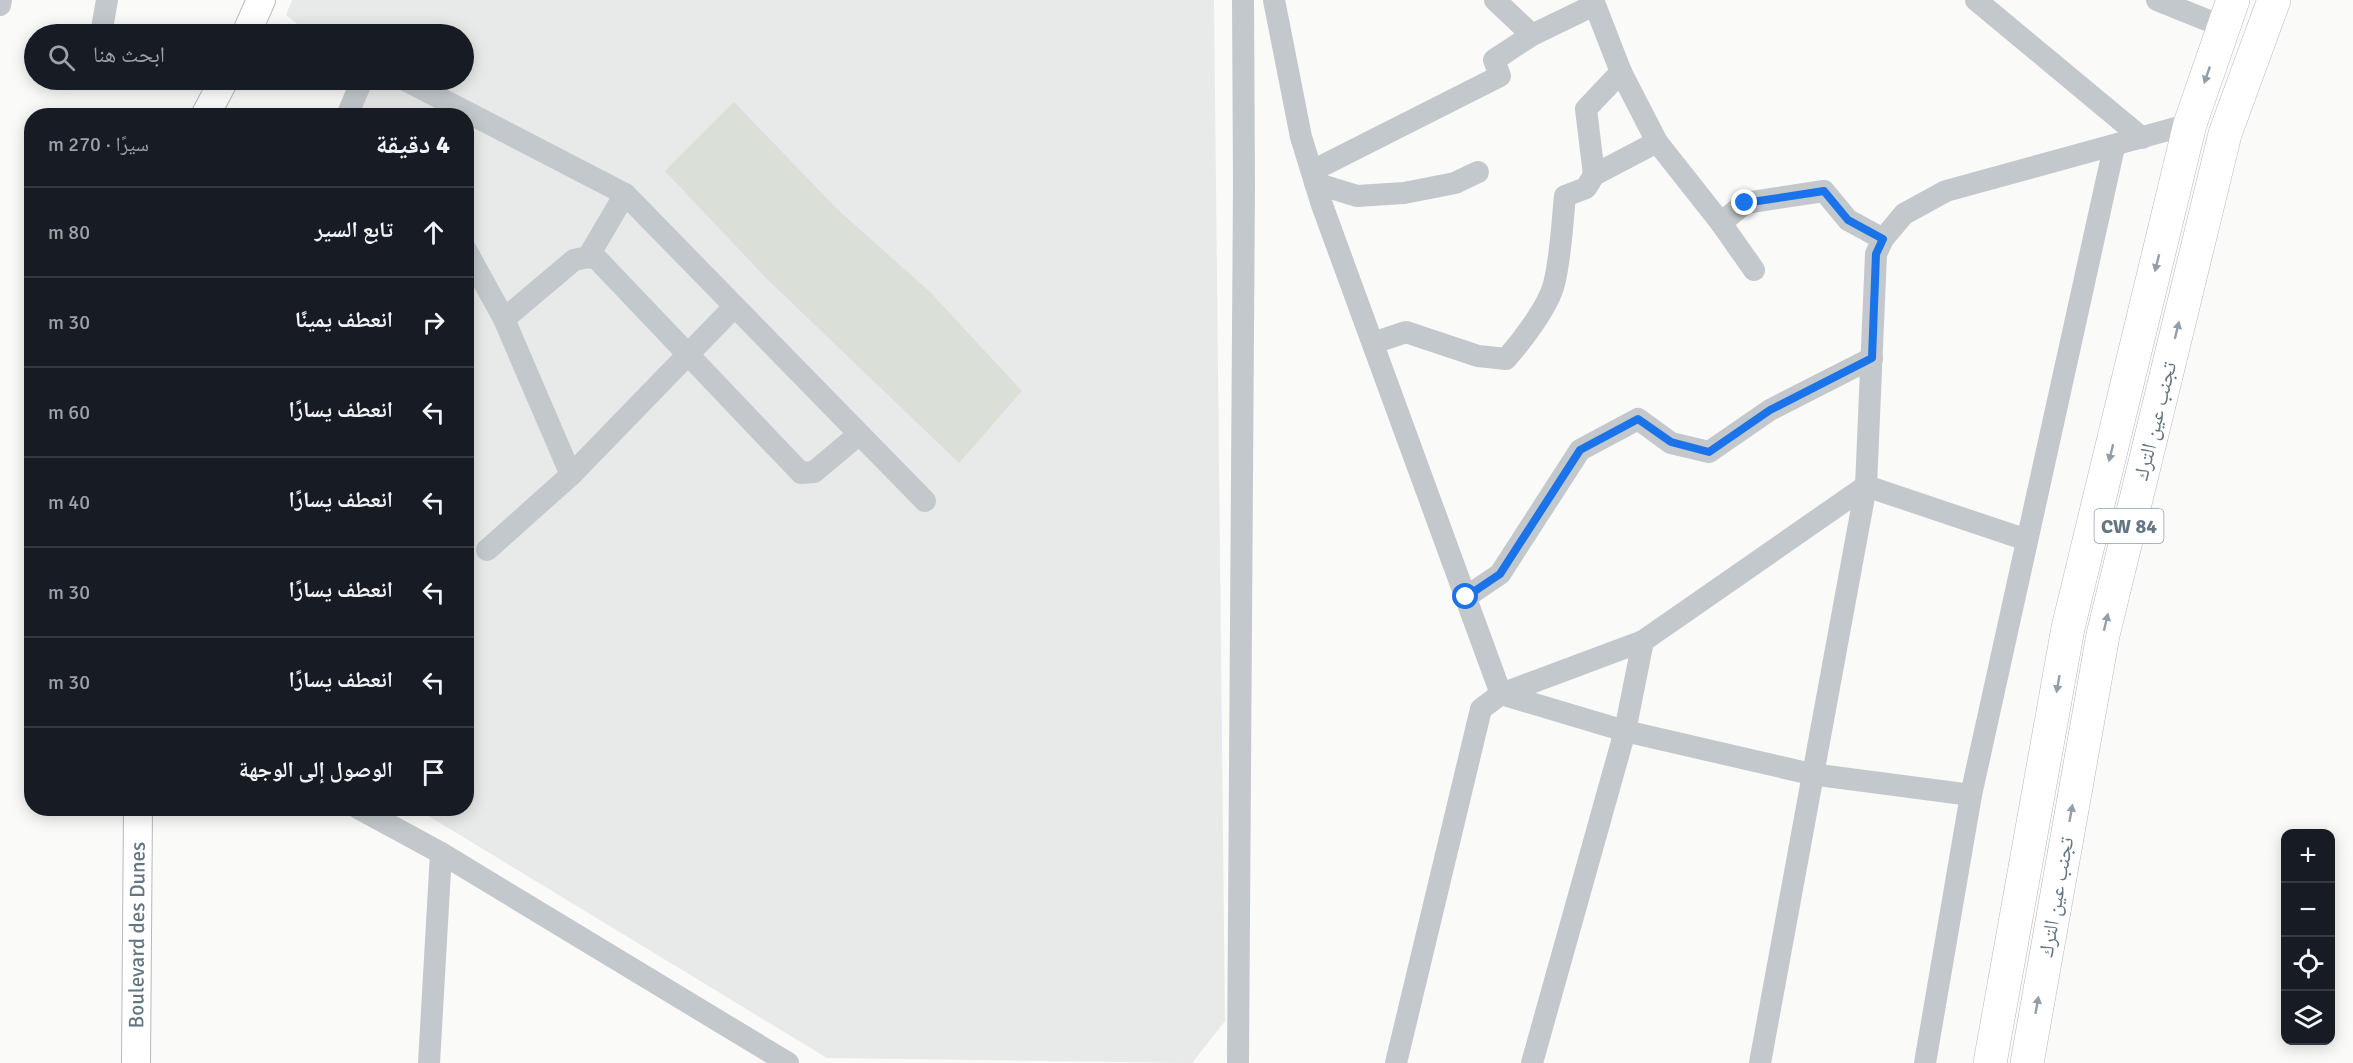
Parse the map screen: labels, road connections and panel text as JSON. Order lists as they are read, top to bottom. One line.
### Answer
{"streets":{"highway":["تجنب عين الترك","CW 84"],"main road":["Boulevard des Dunes"]},"page":{"search":"ابحث هنا","heading":["4 دقيقة","سيرًا · 270 m"],"list":[["تابع السير","80 m"],["انعطف يمينًا","30 m"],["انعطف يسارًا","60 m"],["انعطف يسارًا","40 m"],["انعطف يسارًا","30 m"],["انعطف يسارًا","30 m"],"الوصول إلى الوجهة"],"map_buttons":["+","−"]}}
